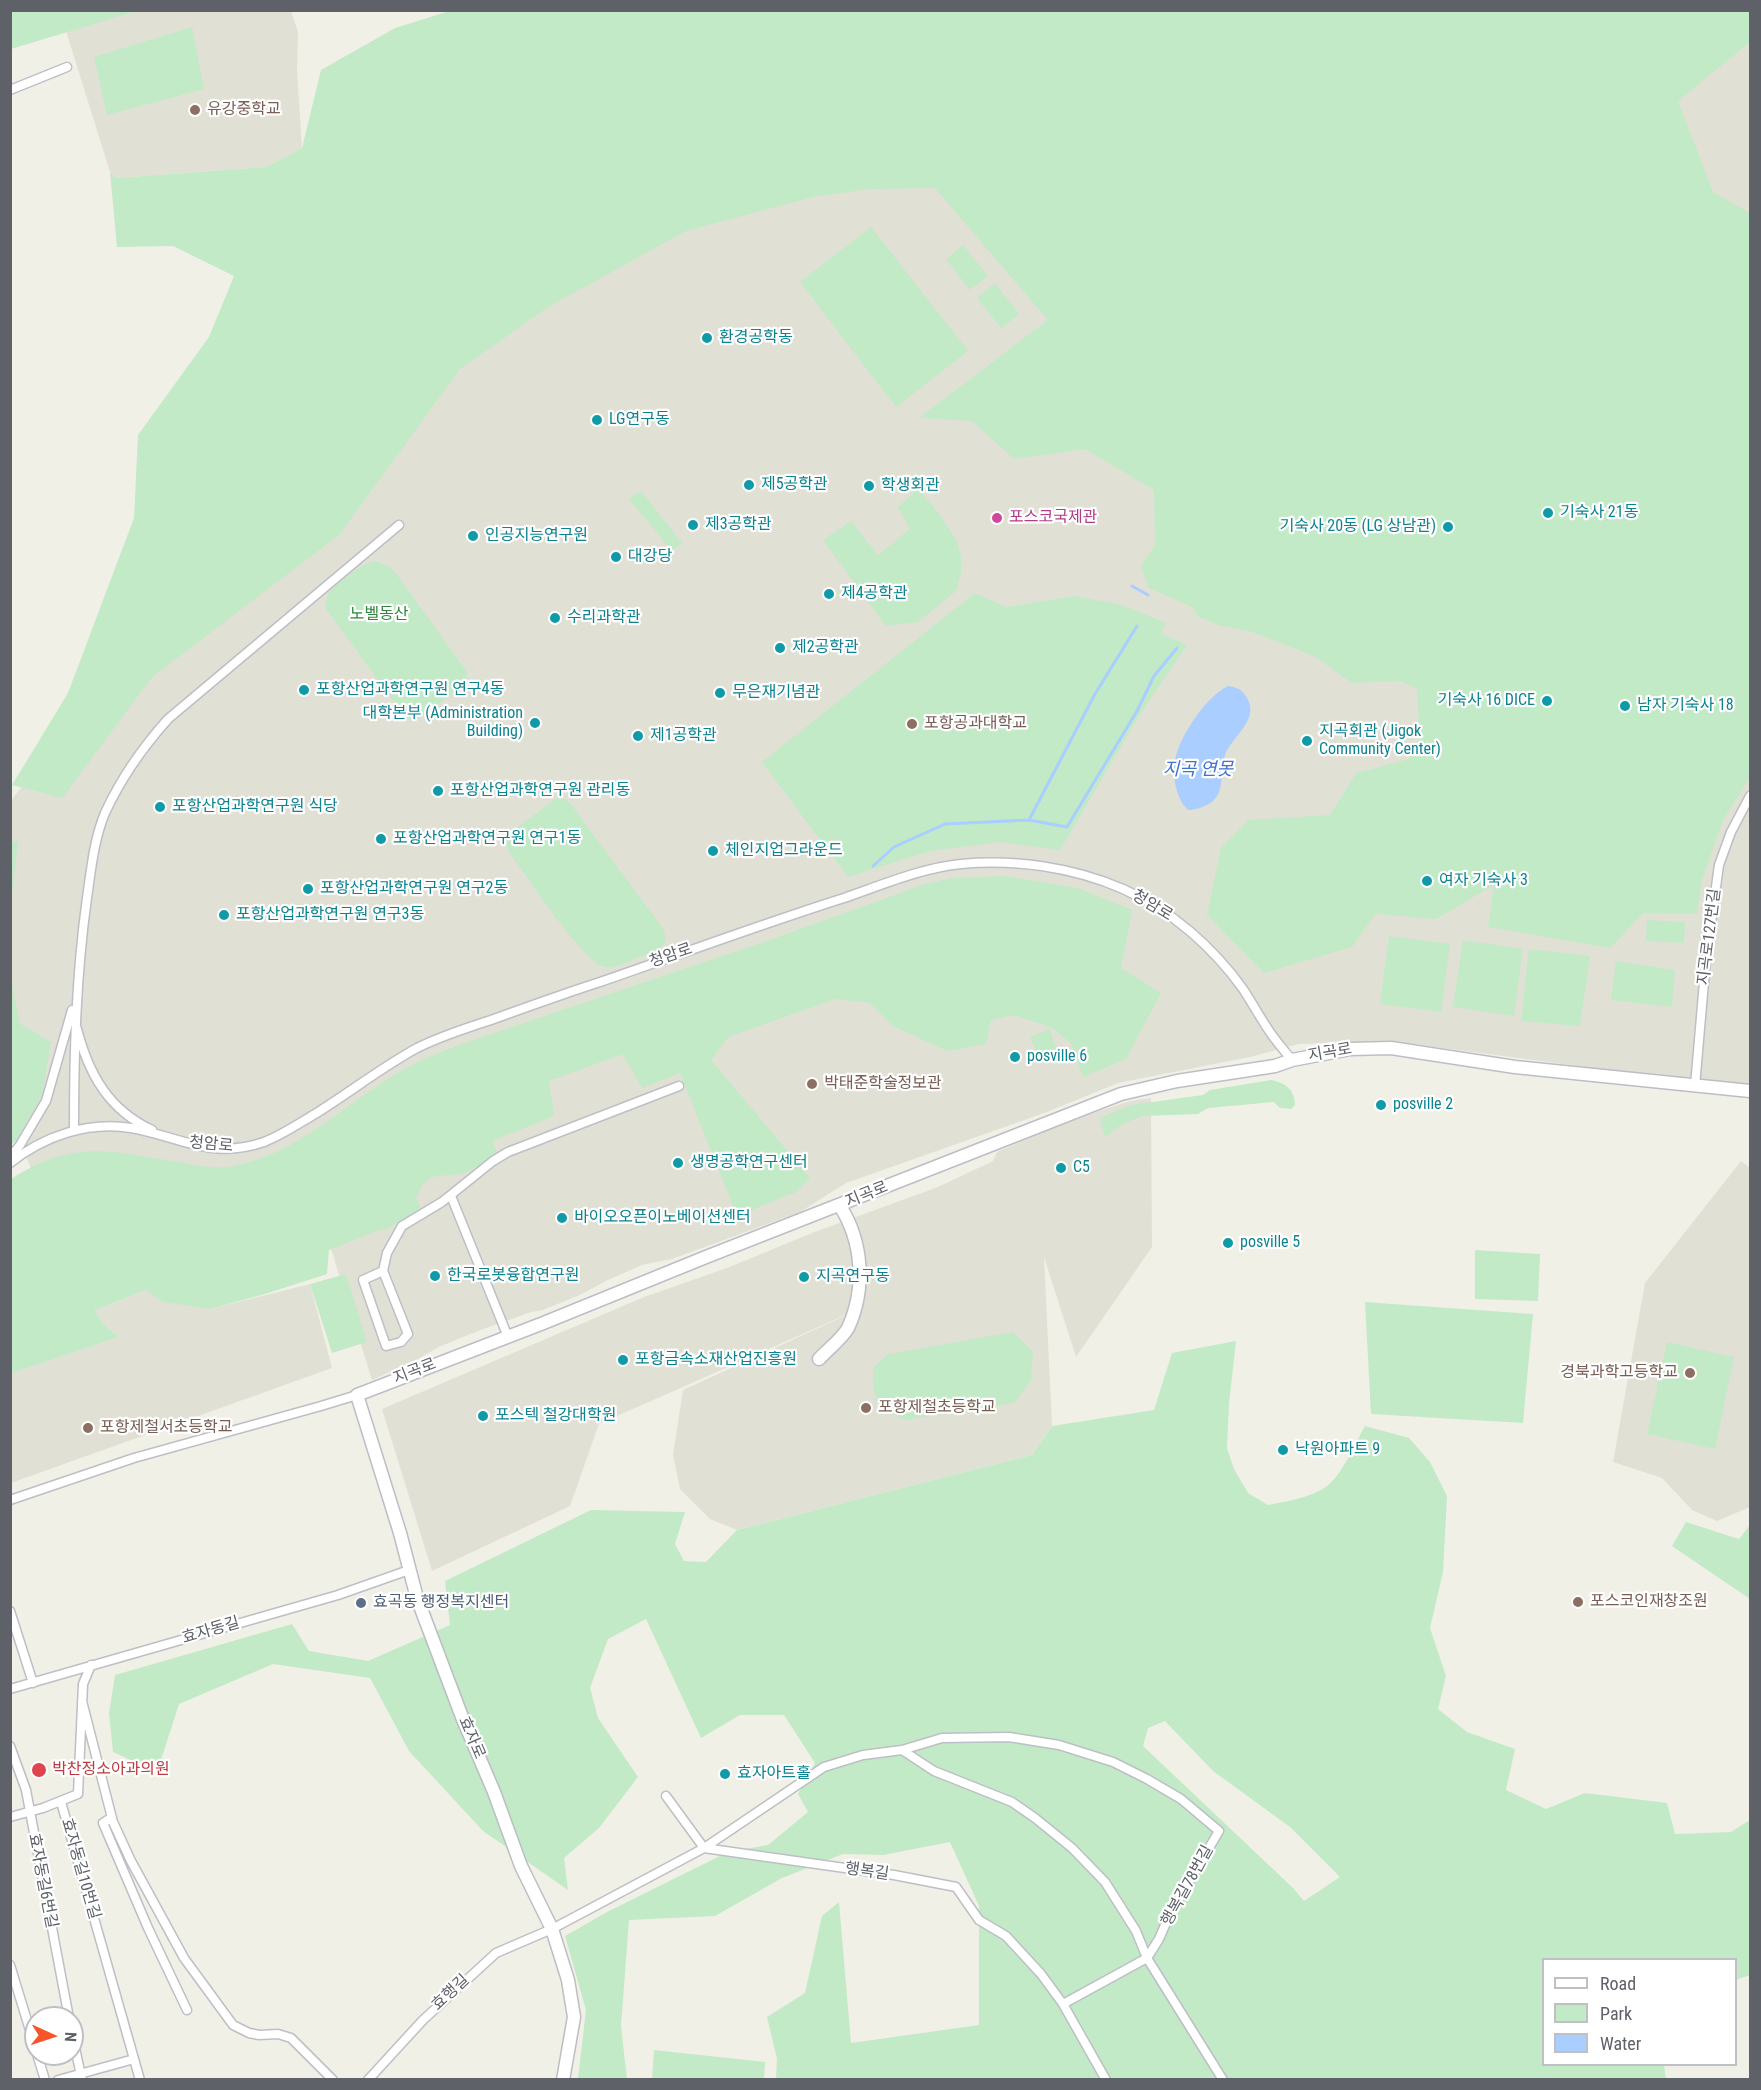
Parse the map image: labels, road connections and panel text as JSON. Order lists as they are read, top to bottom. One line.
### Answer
{"streets":{"street":["청암로","지곡로127번길","지곡로","효자동길","효자로","효자동길10번길","행복길","효자동길6번길","행복길78번길","효행길"]},"crossings":[["청암로","지곡로"],["지곡로127번길","지곡로"],["지곡로","효자로"],["효자동길","효자로"],["효자동길","효자동길10번길"],["효자로","효행길"],["행복길","행복길78번길"]],"water":["지곡 연못"],"parks":["노벨동산"],"places":["유강중학교","환경공학동","LG연구동","제5공학관","학생회관","기숙사 21동","포스코국제관","제3공학관","기숙사 20동 (LG 상남관)","인공지능연구원","대강당","제4공학관","수리과학관","제2공학관","포항산업과학연구원 연구4동","무은재기념관","기숙사 16 DICE","남자 기숙사 18","대학본부 (Administration Building)","포항공과대학교","제1공학관","지곡회관 (Jigok Community Center)","포항산업과학연구원 관리동","포항산업과학연구원 식당","포항산업과학연구원 연구1동","체인지업그라운드","여자 기숙사 3","포항산업과학연구원 연구2동","포항산업과학연구원 연구3동","posville 6","박태준학술정보관","posville 2","생명공학연구센터","C5","바이오오픈이노베이션센터","posville 5","한국로봇융합연구원","지곡연구동","포항금속소재산업진흥원","경북과학고등학교","포항제철초등학교","포스텍 철강대학원","포항제철서초등학교","낙원아파트 9","포스코인재창조원","효곡동 행정복지센터","박찬정소아과의원","효자아트홀"],"legend":["Road","Park","Water"],"north":"right"}
